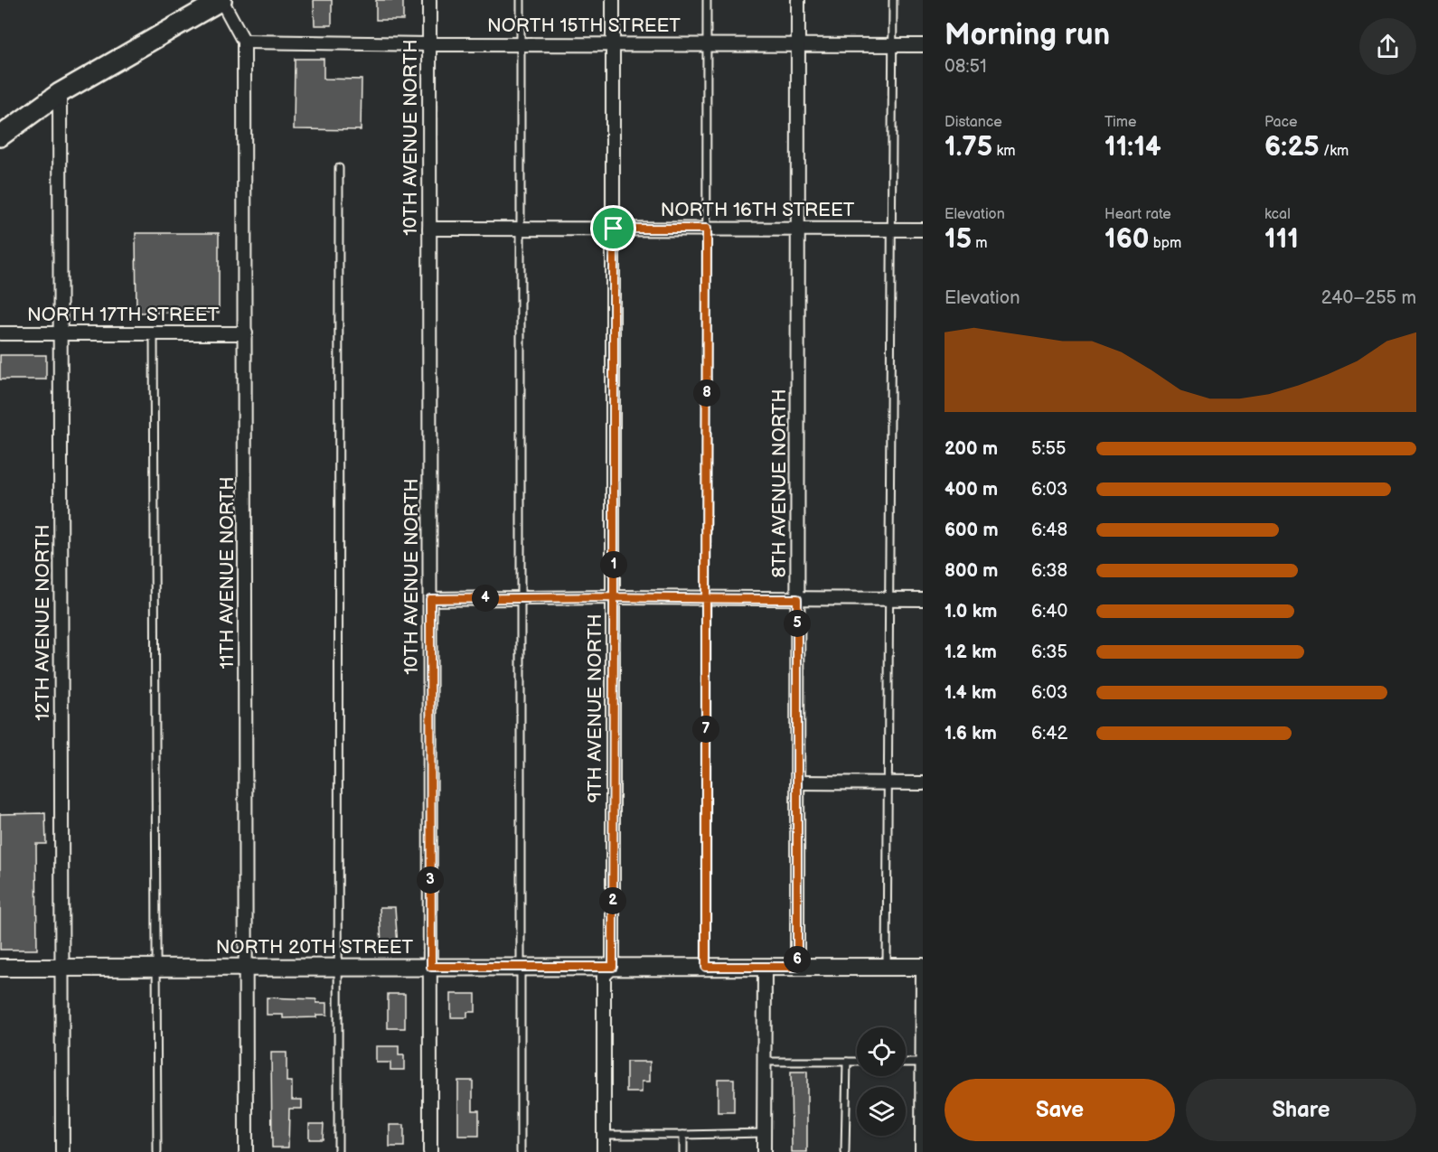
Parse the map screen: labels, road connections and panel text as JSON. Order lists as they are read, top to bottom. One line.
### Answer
{"streets":{"street":["NORTH 15TH STREET","10TH AVENUE NORTH","NORTH 16TH STREET","NORTH 17TH STREET","8TH AVENUE NORTH","11TH AVENUE NORTH","12TH AVENUE NORTH","9TH AVENUE NORTH","NORTH 20TH STREET"]},"crossings":[["NORTH 15TH STREET","10TH AVENUE NORTH"],["NORTH 15TH STREET","8TH AVENUE NORTH"],["NORTH 15TH STREET","11TH AVENUE NORTH"],["NORTH 15TH STREET","9TH AVENUE NORTH"],["10TH AVENUE NORTH","NORTH 16TH STREET"],["10TH AVENUE NORTH","NORTH 20TH STREET"],["NORTH 16TH STREET","8TH AVENUE NORTH"],["NORTH 16TH STREET","9TH AVENUE NORTH"],["NORTH 17TH STREET","11TH AVENUE NORTH"],["NORTH 17TH STREET","12TH AVENUE NORTH"],["8TH AVENUE NORTH","NORTH 20TH STREET"],["11TH AVENUE NORTH","NORTH 20TH STREET"],["12TH AVENUE NORTH","NORTH 20TH STREET"],["9TH AVENUE NORTH","NORTH 20TH STREET"]],"page":{"heading":["Morning run","08:51"],"stats":[["Distance","1.75 km"],["Time","11:14"],["Pace","6:25 /km"],["Elevation","15 m"],["Heart rate","160 bpm"],["kcal","111"]],"chart":["Elevation","240–255 m"],"pins":["8","1","4","5","7","3","2","6"],"list":[{"name":"200 m","note":"5:55"},{"name":"400 m","note":"6:03"},{"name":"600 m","note":"6:48"},{"name":"800 m","note":"6:38"},{"name":"1.0 km","note":"6:40"},{"name":"1.2 km","note":"6:35"},{"name":"1.4 km","note":"6:03"},{"name":"1.6 km","note":"6:42"}],"buttons":["Save","Share"]}}
